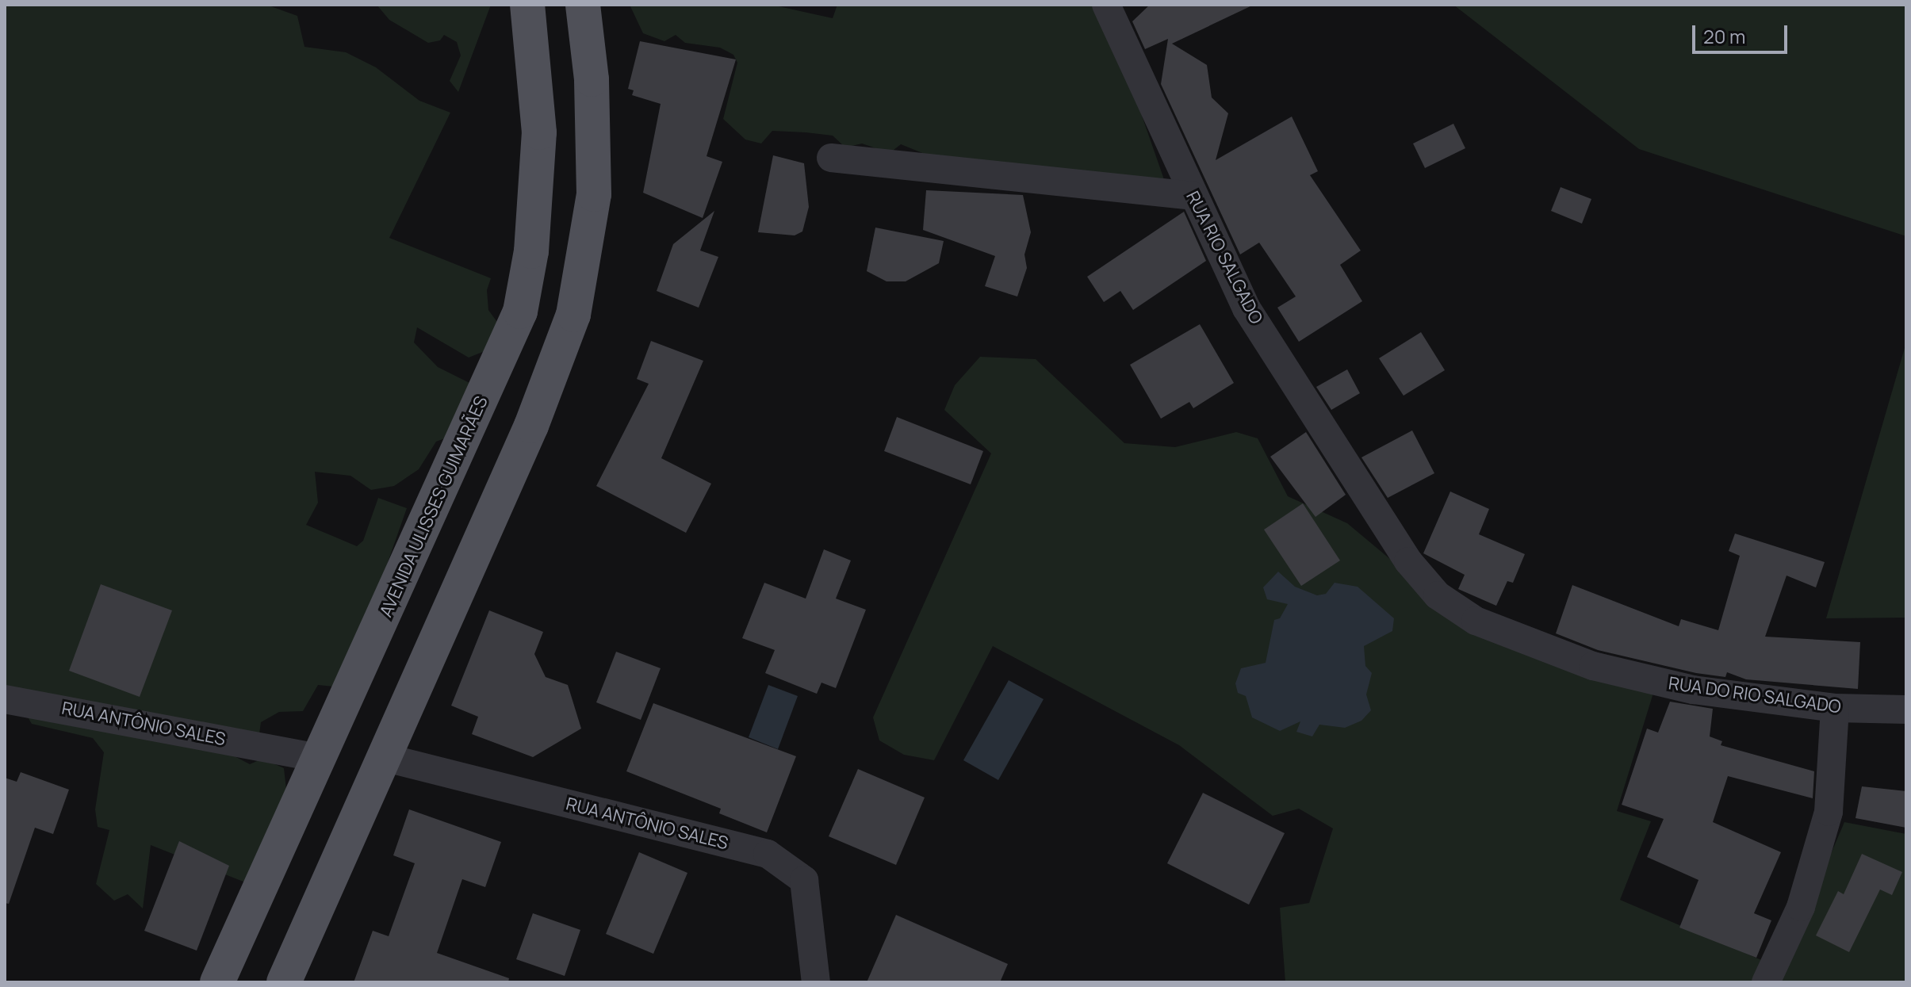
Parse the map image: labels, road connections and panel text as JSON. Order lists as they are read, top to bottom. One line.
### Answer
{"streets":{"main road":["AVENIDA ULISSES GUIMARÃES"],"street":["RUA RIO SALGADO","RUA DO RIO SALGADO","RUA ANTÔNIO SALES"]},"crossings":[["RUA RIO SALGADO","RUA DO RIO SALGADO"],["AVENIDA ULISSES GUIMARÃES","RUA ANTÔNIO SALES"]],"scale_bar":"20 m"}
